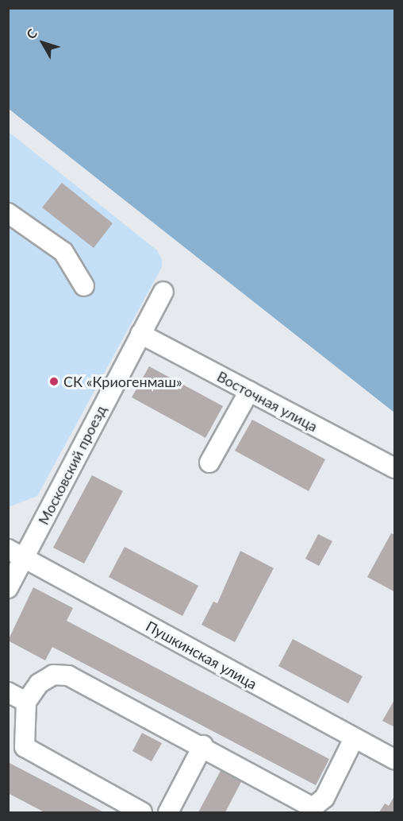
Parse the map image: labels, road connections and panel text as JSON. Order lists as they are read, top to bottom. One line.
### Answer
{"streets":{"street":["Восточная улица","Московский проезд","Пушкинская улица"]},"crossings":[["Восточная улица","Московский проезд"],["Московский проезд","Пушкинская улица"]],"places":["СК «Криогенмаш»"],"north":"top left"}
